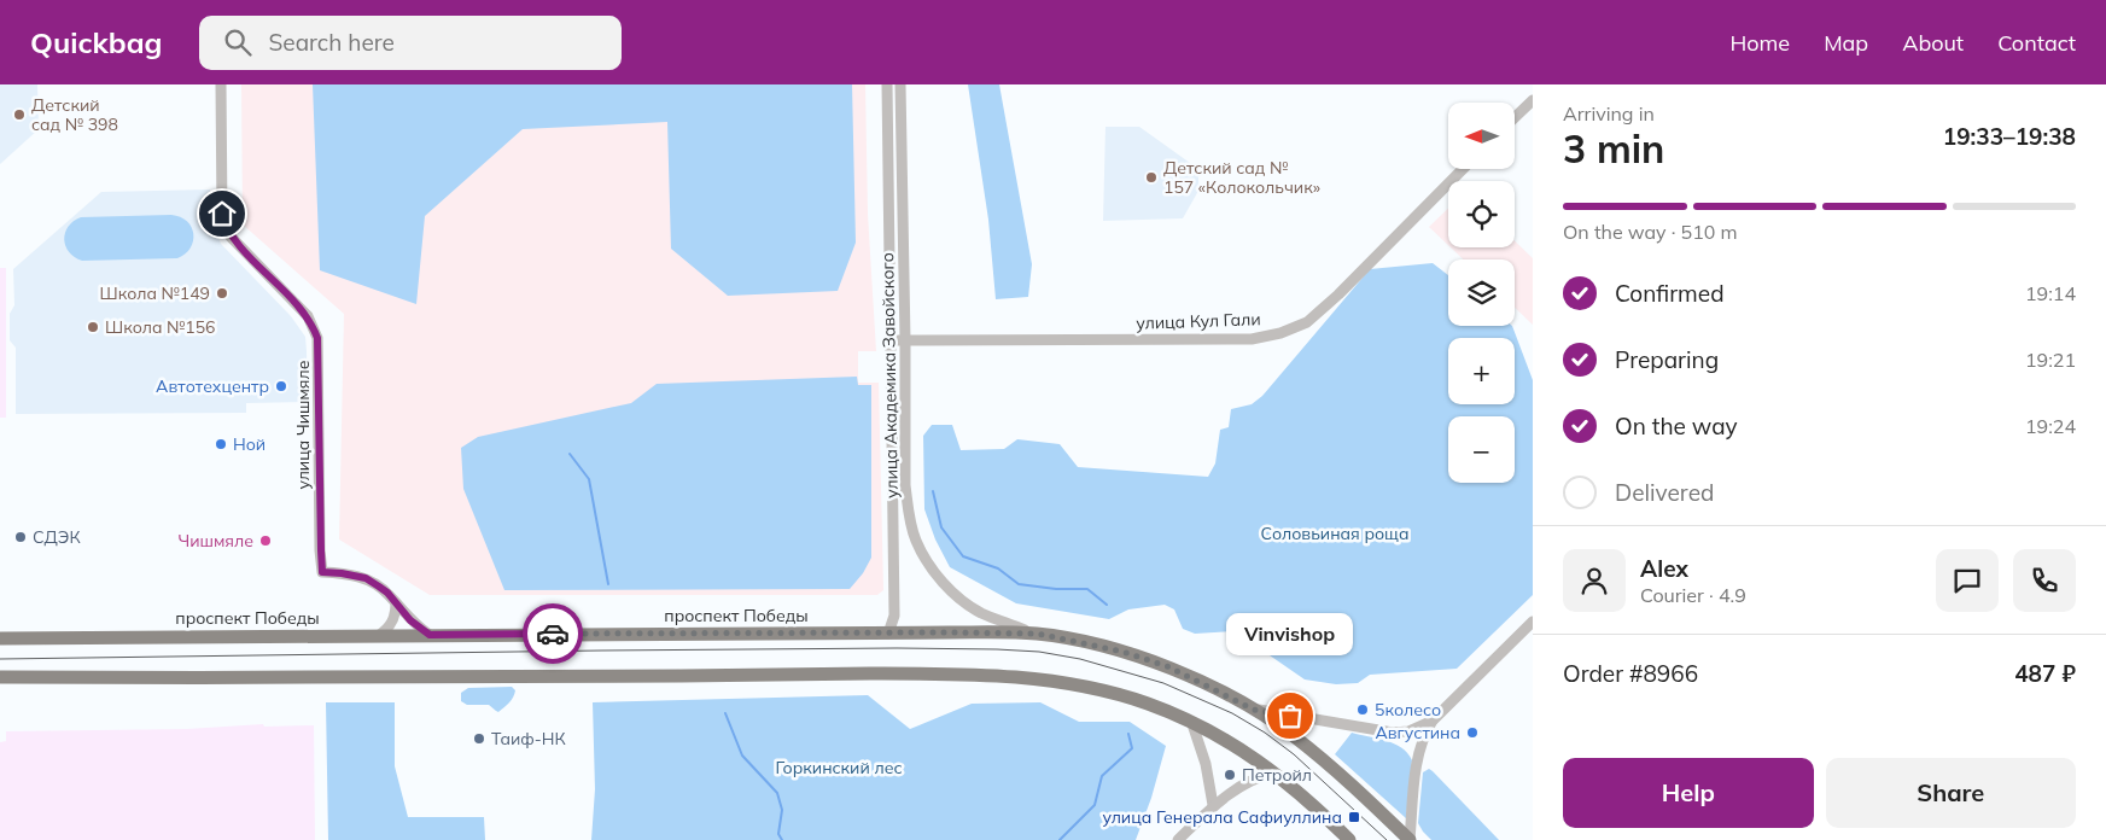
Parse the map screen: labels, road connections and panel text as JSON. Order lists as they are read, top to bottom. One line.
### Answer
{"streets":{"main road":["проспект Победы"],"street":["улица Кул Гали","улица Академика Завойского","улица Чишмяле"]},"crossings":[["улица Кул Гали","улица Академика Завойского"],["улица Академика Завойского","проспект Победы"],["улица Чишмяле","проспект Победы"]],"parks":["Соловьиная роща","Горкинский лес"],"places":{"other":["Детский сад № 398","Детский сад № 157 «Колокольчик»","Школа №149","Школа №156","Автотехцентр","Ной","СДЭК","Чишмяле","5колесо","Vinvishop","Августина","Таиф-НК","Петройл"],"transit":["улица Генерала Сафиуллина"]},"north":"left","page":{"header":"Quickbag","search":"Search here","nav":["Home","Map","About","Contact"],"heading":["3 min","Arriving in","19:33–19:38"],"panel":["Alex","Courier · 4.9","Order #8966","487 ₽"],"map_buttons":["+","−"],"bar":"On the way · 510 m","list":[["Confirmed","19:14"],["Preparing","19:21"],["On the way","19:24"],"Delivered"],"bubble":"Vinvishop","buttons":["Help","Share"]}}
